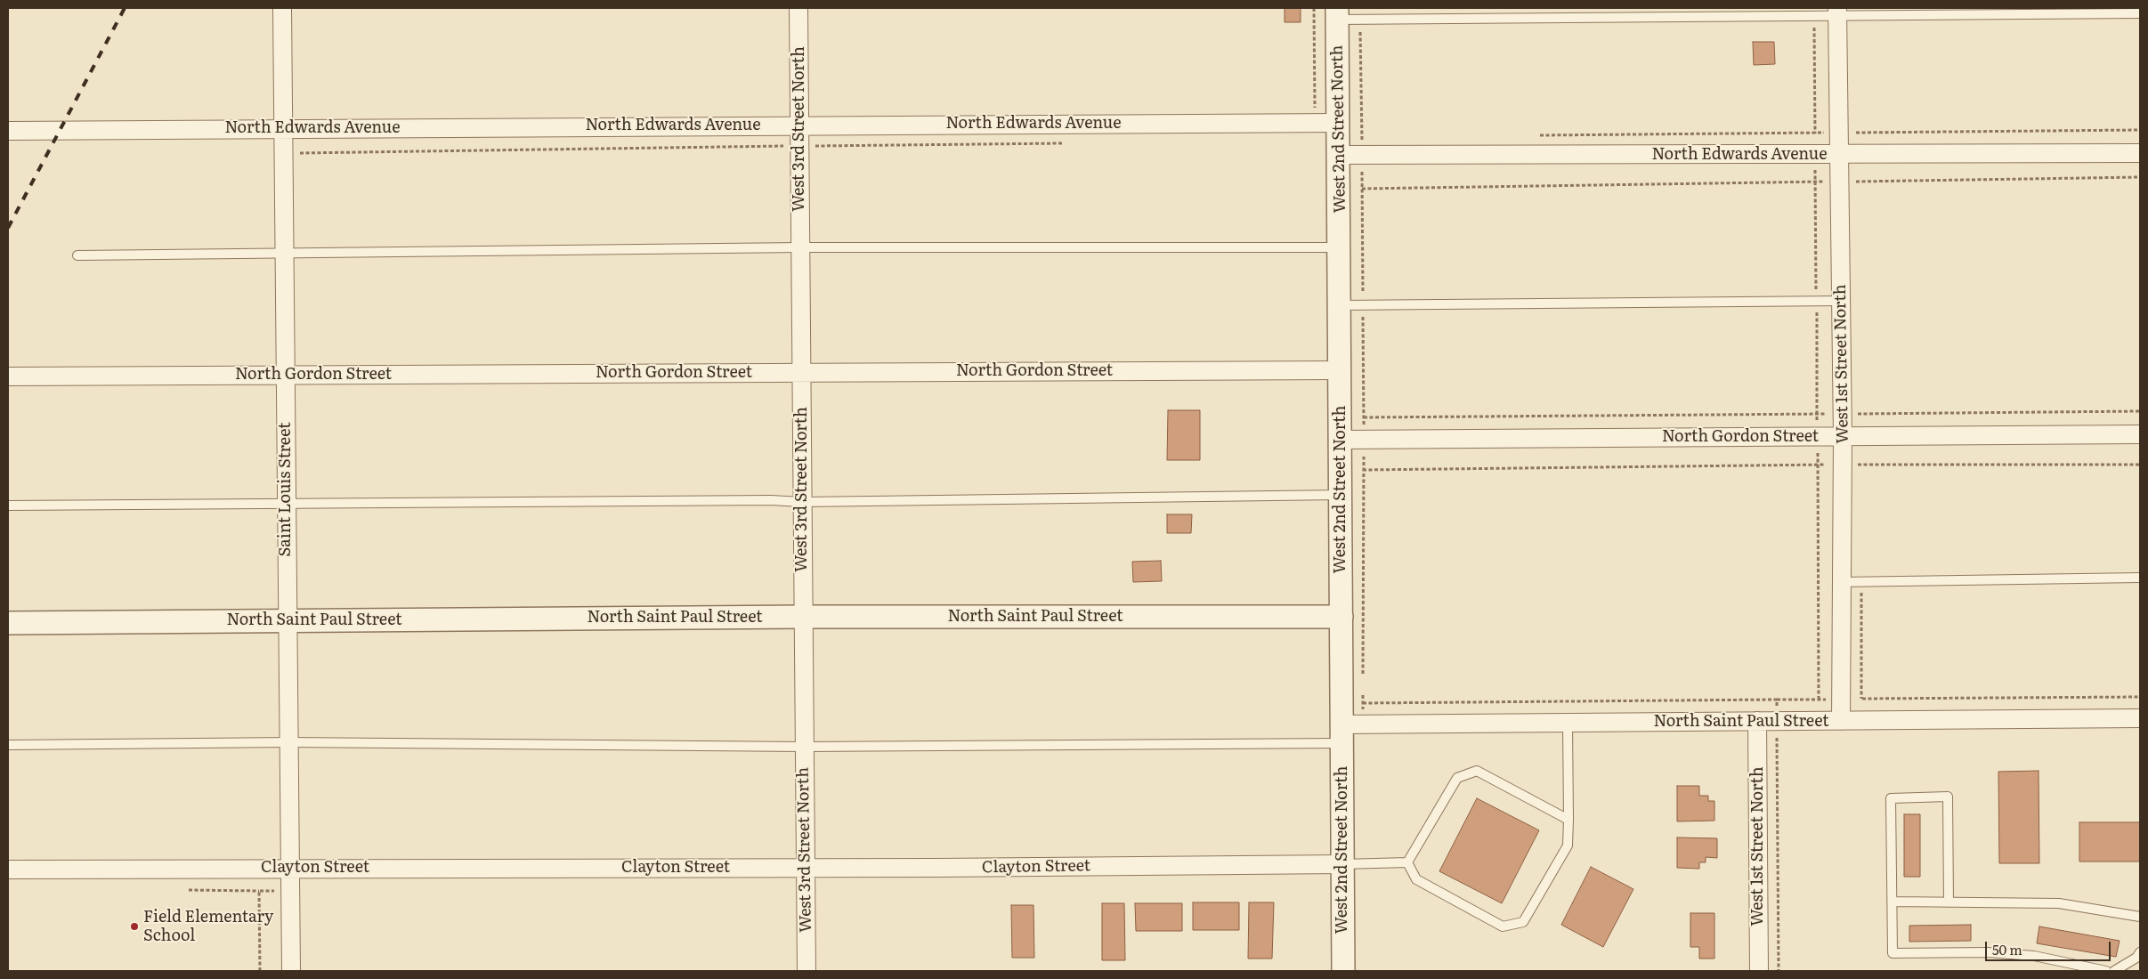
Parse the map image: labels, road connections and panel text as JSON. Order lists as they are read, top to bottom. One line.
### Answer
{"streets":{"street":["North Edwards Avenue","West 3rd Street North","West 2nd Street North","West 1st Street North","North Gordon Street","Saint Louis Street","North Saint Paul Street","Clayton Street"]},"crossings":[["North Edwards Avenue","West 3rd Street North"],["North Edwards Avenue","West 2nd Street North"],["North Edwards Avenue","West 1st Street North"],["North Edwards Avenue","Saint Louis Street"],["West 3rd Street North","North Gordon Street"],["West 3rd Street North","North Saint Paul Street"],["West 3rd Street North","Clayton Street"],["West 2nd Street North","North Gordon Street"],["West 2nd Street North","North Saint Paul Street"],["West 2nd Street North","Clayton Street"],["West 1st Street North","North Gordon Street"],["West 1st Street North","North Saint Paul Street"],["North Gordon Street","Saint Louis Street"],["Saint Louis Street","North Saint Paul Street"],["Saint Louis Street","Clayton Street"]],"places":["Field Elementary School"],"scale_bar":"50 m"}
